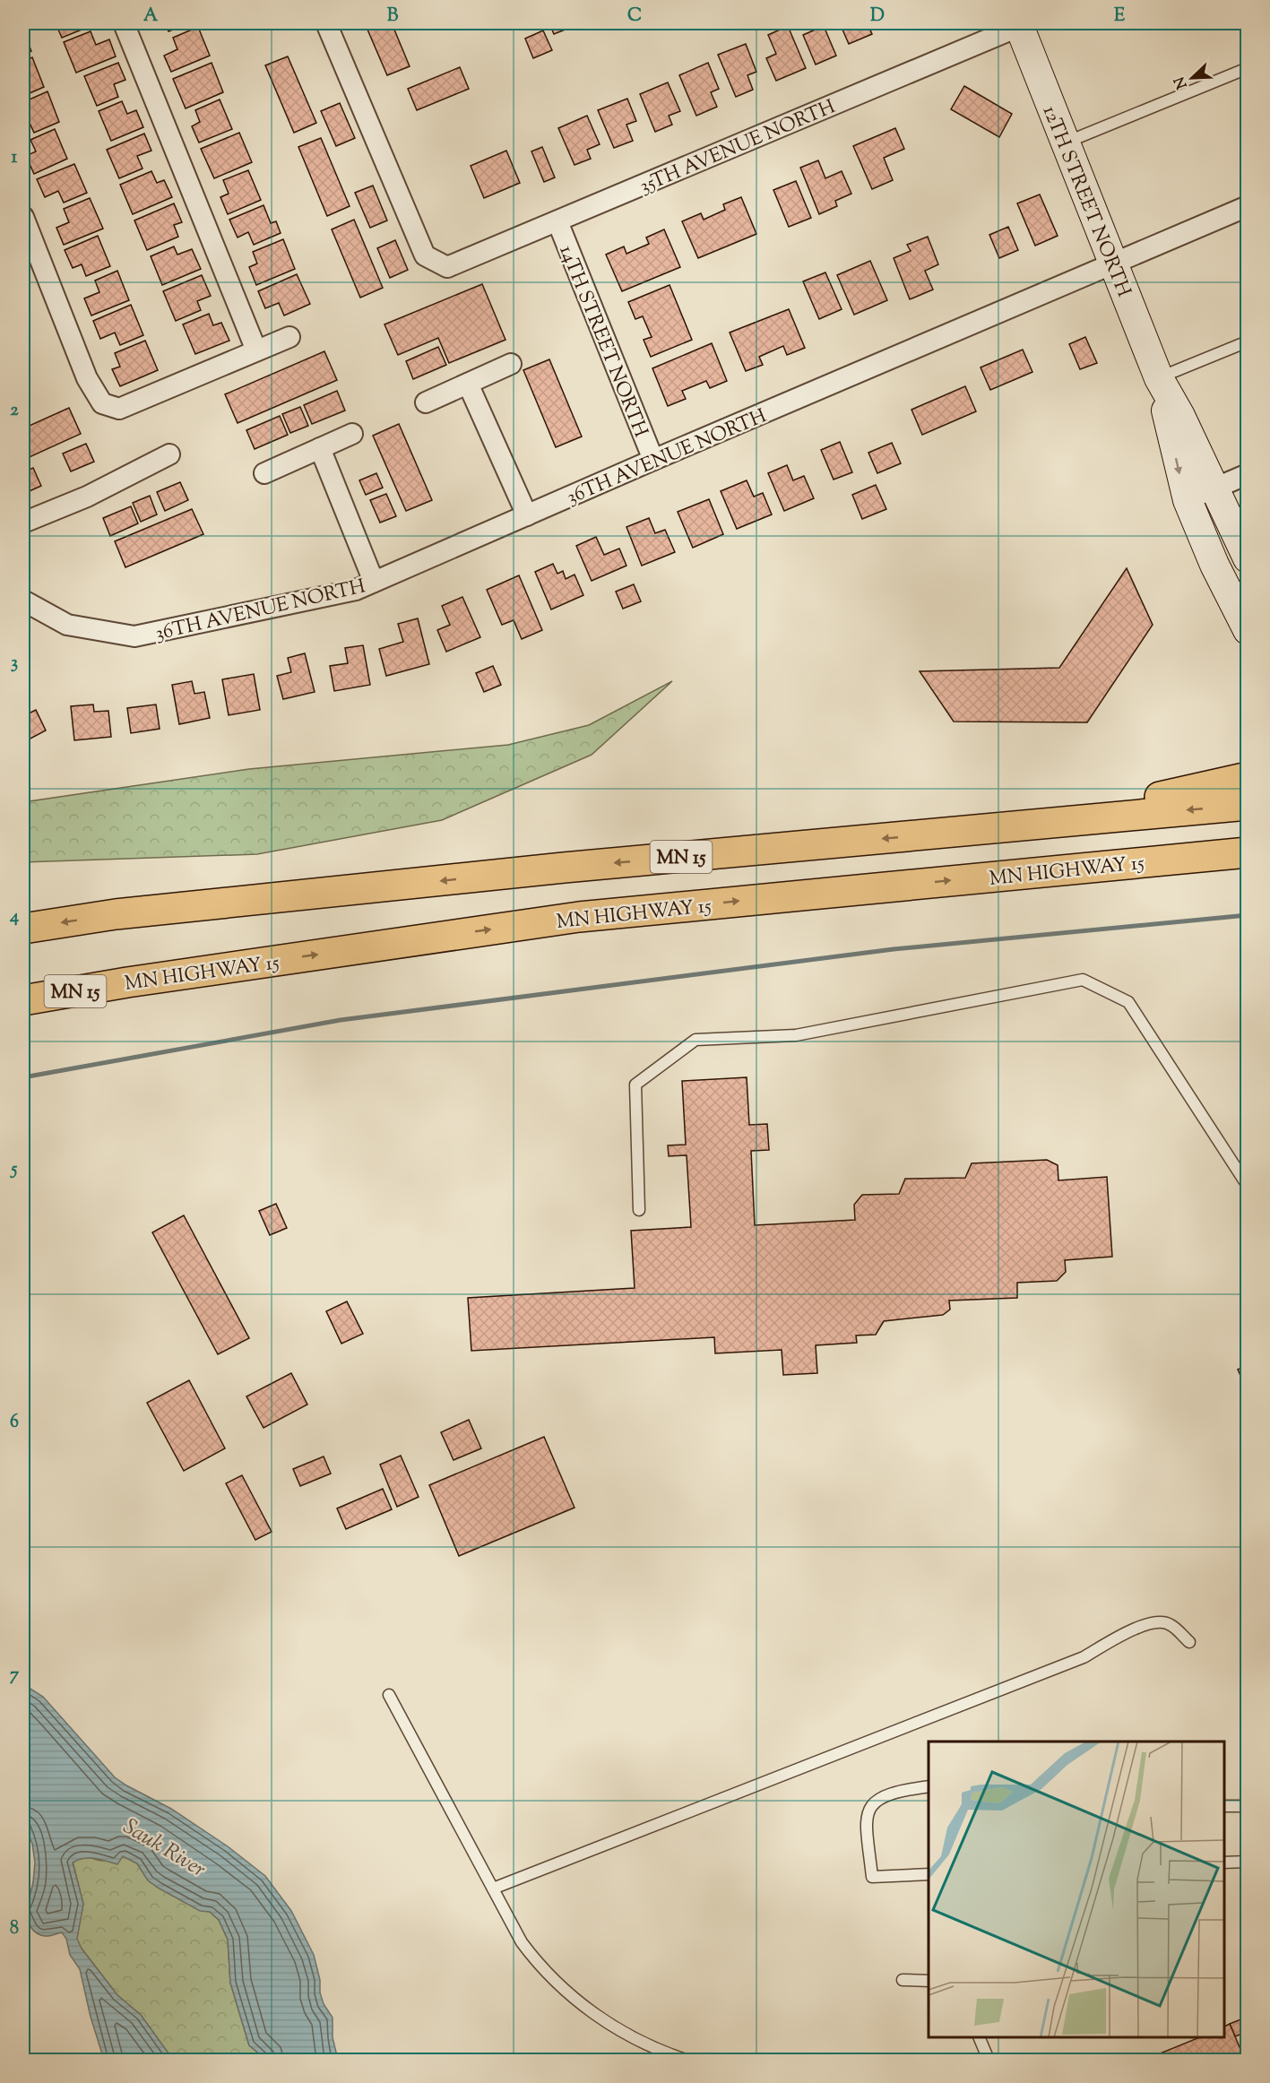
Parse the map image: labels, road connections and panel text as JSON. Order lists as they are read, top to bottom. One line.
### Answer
{"streets":{"highway":["MN 15","MN HIGHWAY 15"],"street":["35TH AVENUE NORTH","12TH STREET NORTH","14TH STREET NORTH","36TH AVENUE NORTH"]},"crossings":[["35TH AVENUE NORTH","12TH STREET NORTH"],["35TH AVENUE NORTH","14TH STREET NORTH"],["12TH STREET NORTH","36TH AVENUE NORTH"],["14TH STREET NORTH","36TH AVENUE NORTH"]],"water":["Sauk River"],"north":"bottom left","grid":{"columns":["A","B","C","D","E"],"rows":["1","2","3","4","5","6","7","8"]}}
